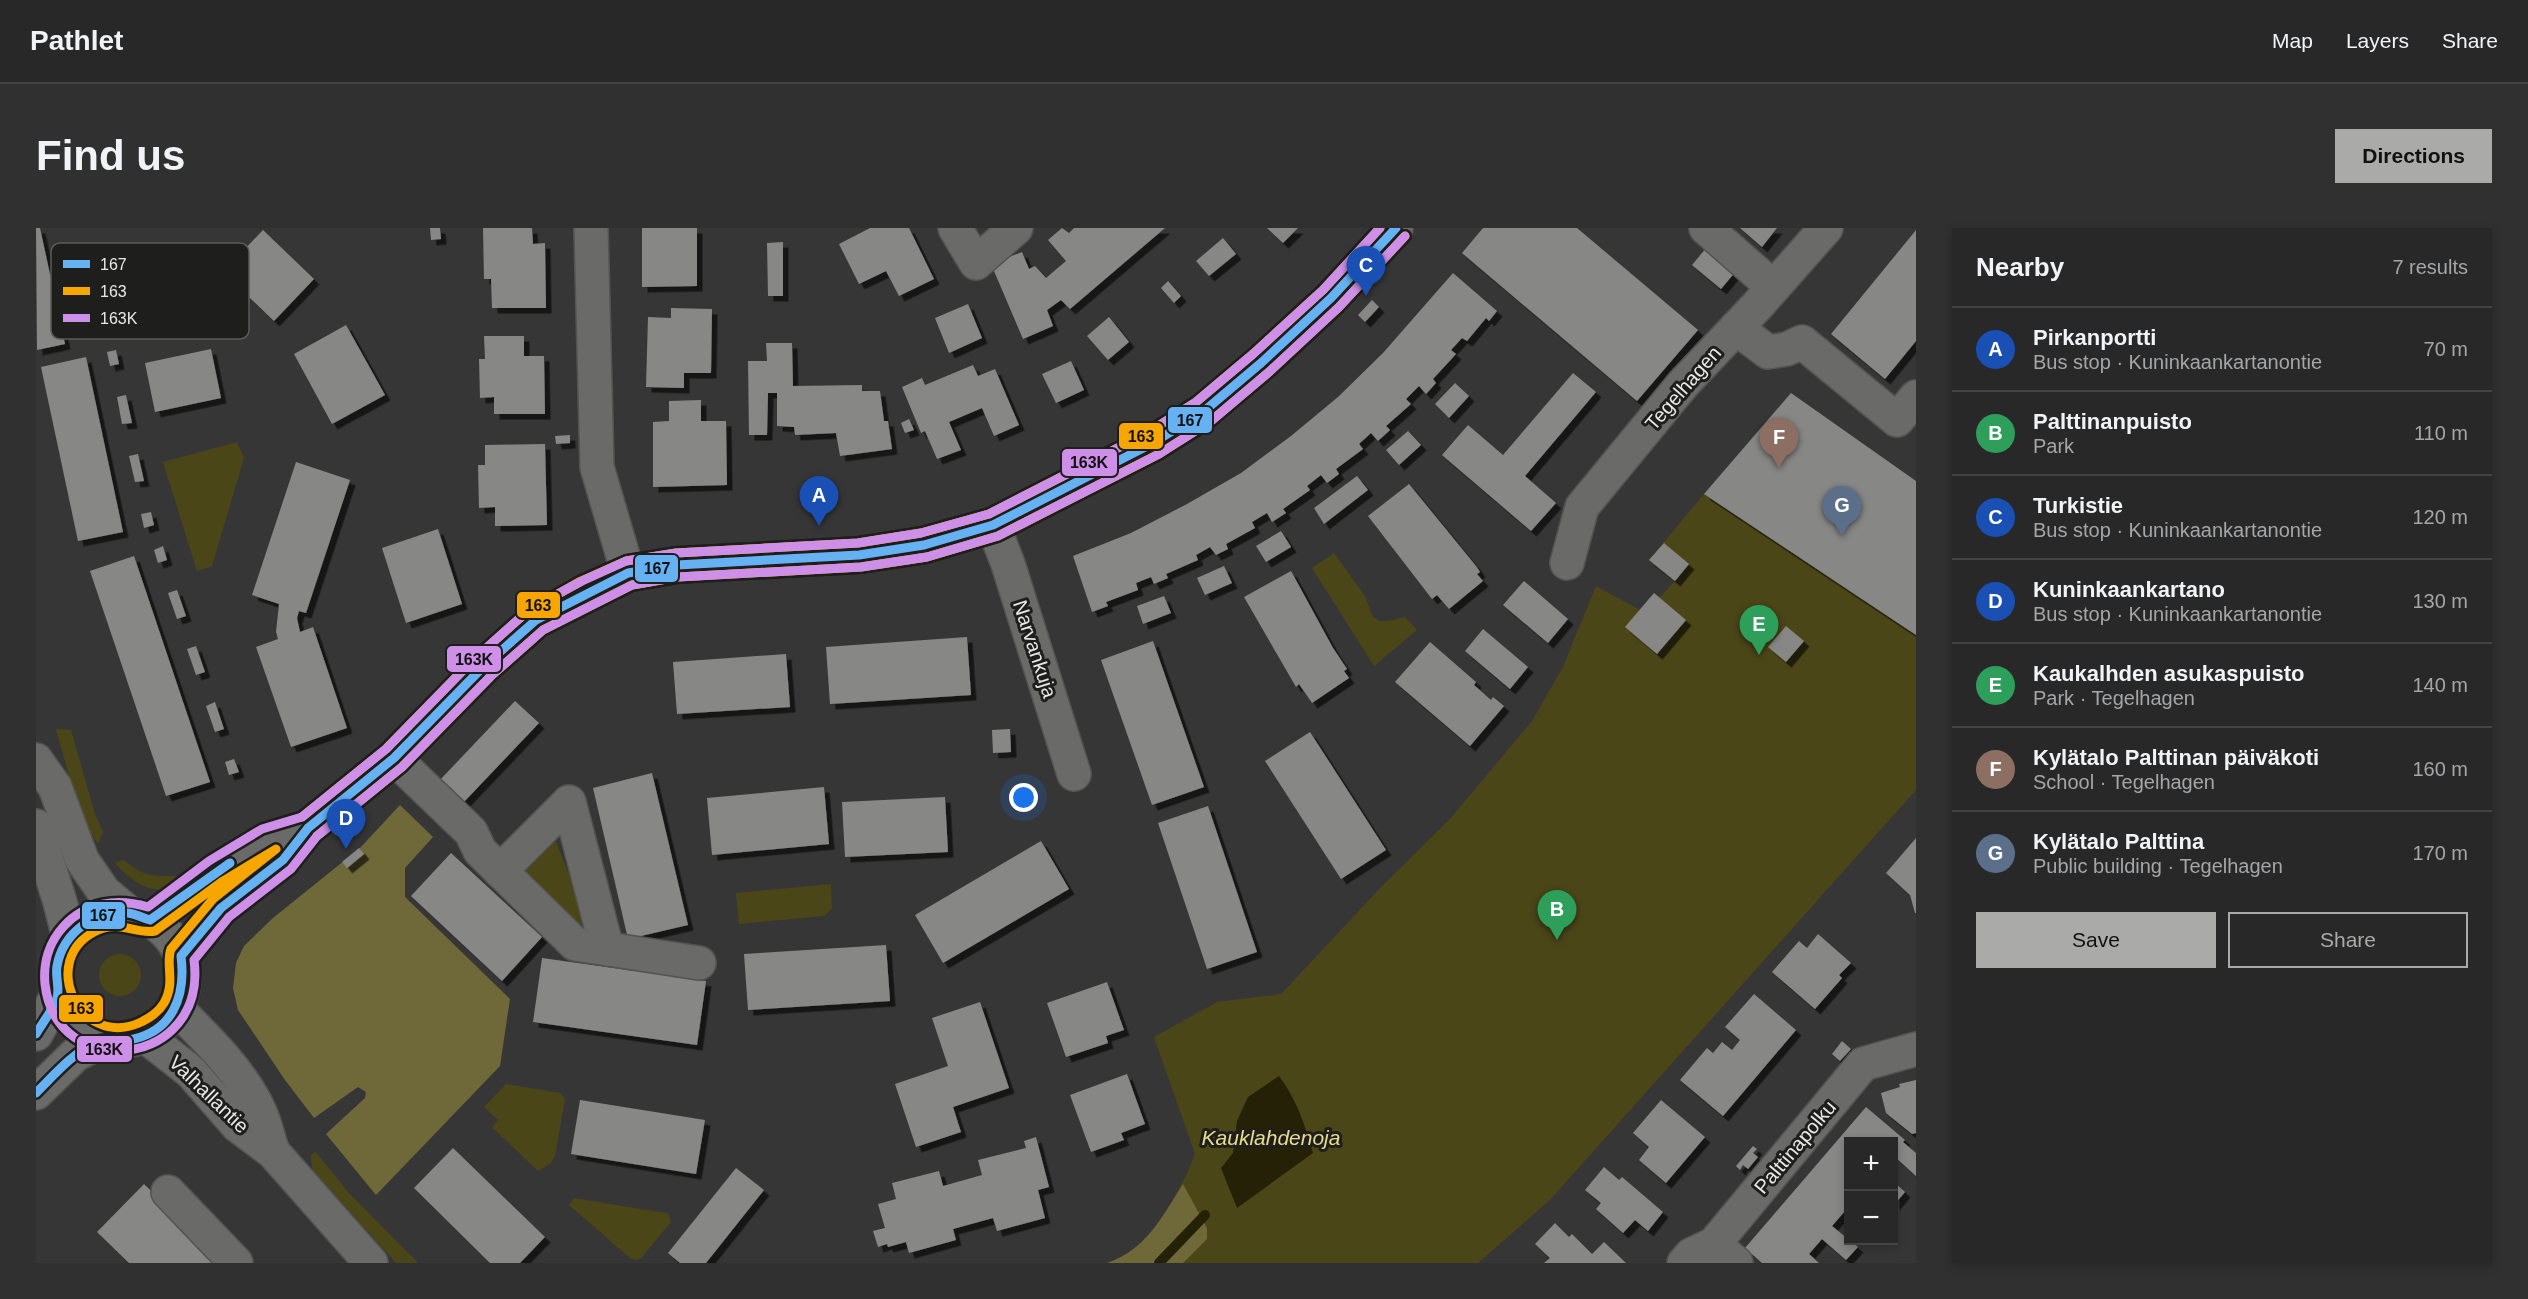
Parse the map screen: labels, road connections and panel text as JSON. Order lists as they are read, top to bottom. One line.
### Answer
{"streets":{"street":["Tegelhagen","Narvankuja","Valhallantie","Palttinapolku"]},"water":["Kauklahdenoja"],"lines":["transit line 167","transit line 163","transit line 163K"],"legend":["167","163","163K"],"page":{"header":"Pathlet","nav":["Map","Layers","Share"],"buttons":["Directions",["Save","Share"]],"title":"Find us","heading":["Nearby","7 results"],"pins":["C","F","A","G","E","D","B"],"list":[{"mark":"A","name":"Pirkanportti","note":"Bus stop · Kuninkaankartanontie","value":"70 m"},{"mark":"B","name":"Palttinanpuisto","note":"Park","value":"110 m"},{"mark":"C","name":"Turkistie","note":"Bus stop · Kuninkaankartanontie","value":"120 m"},{"mark":"D","name":"Kuninkaankartano","note":"Bus stop · Kuninkaankartanontie","value":"130 m"},{"mark":"E","name":"Kaukalhden asukaspuisto","note":"Park · Tegelhagen","value":"140 m"},{"mark":"F","name":"Kylätalo Palttinan päiväkoti","note":"School · Tegelhagen","value":"160 m"},{"mark":"G","name":"Kylätalo Palttina","note":"Public building · Tegelhagen","value":"170 m"}],"map_buttons":["+","−"]}}
